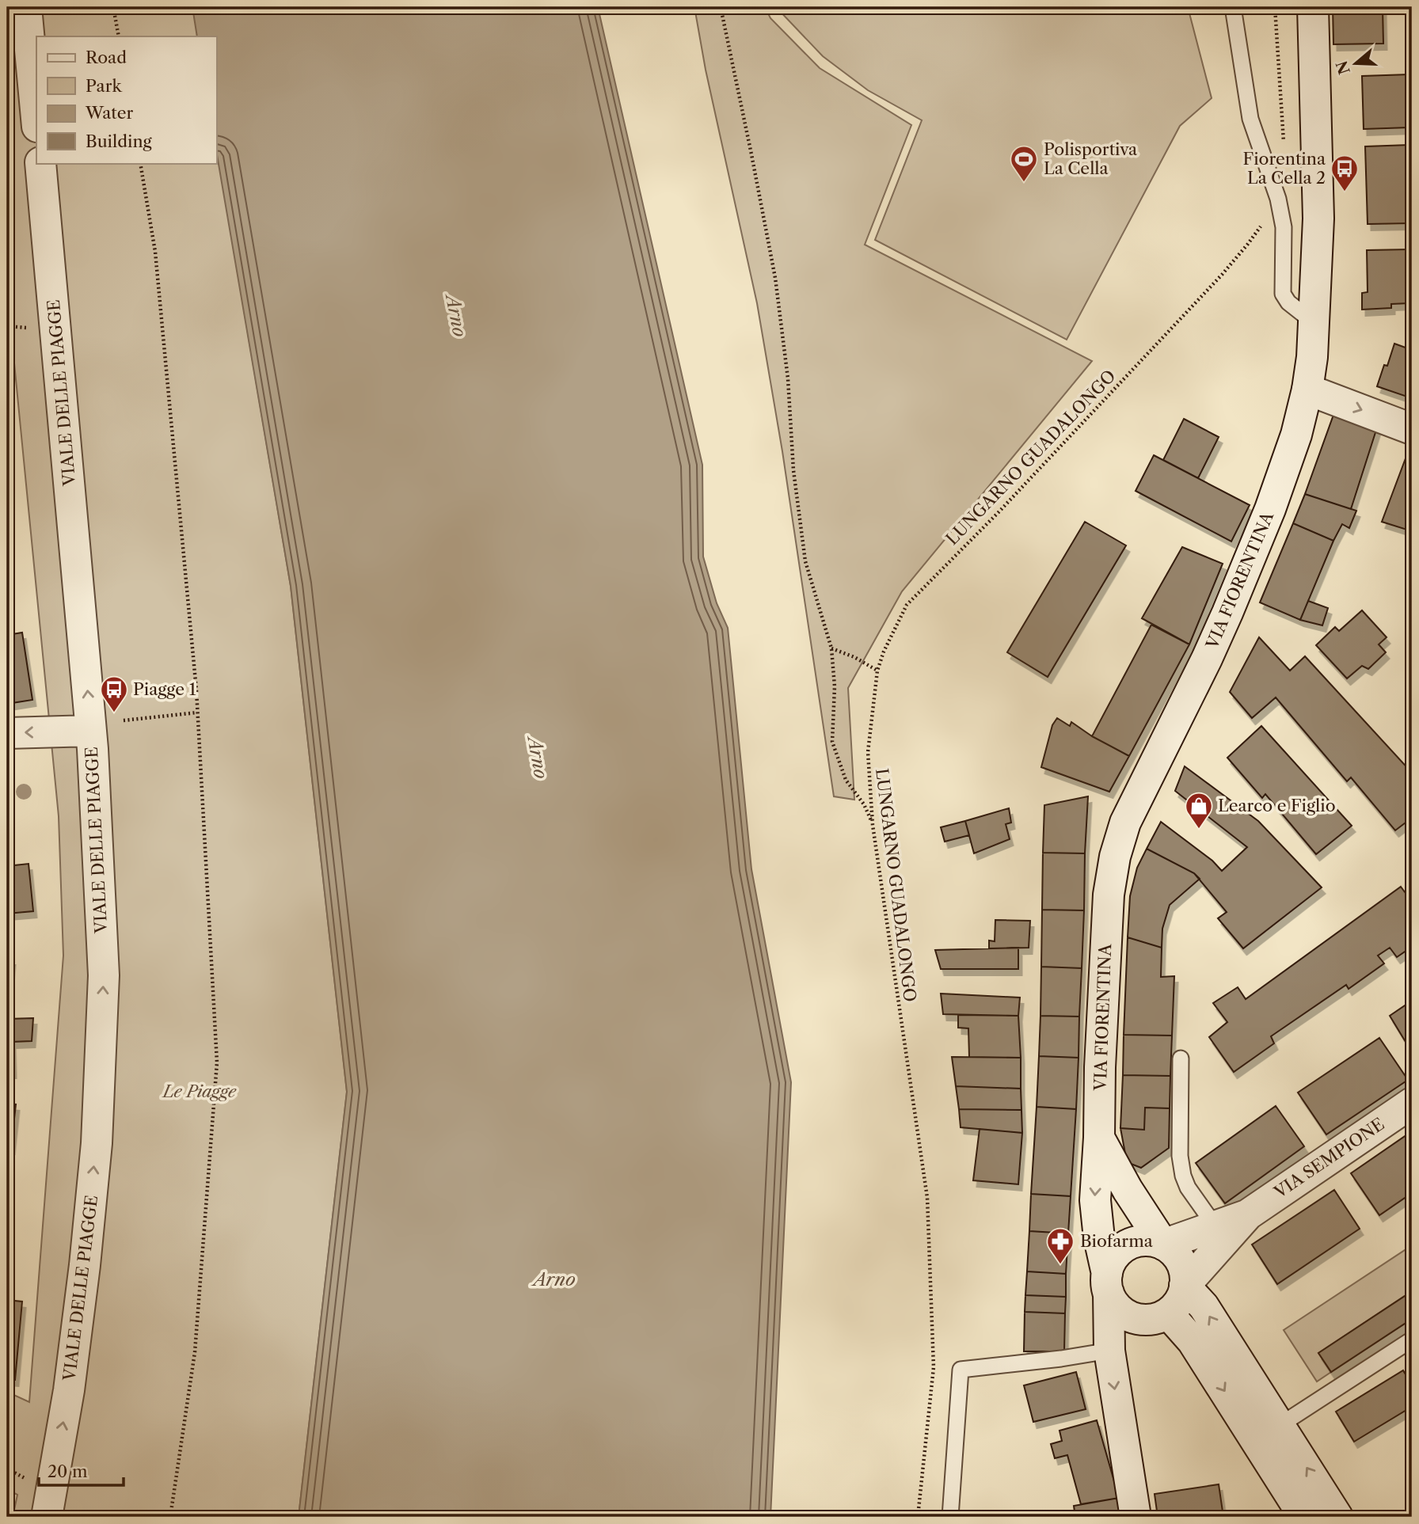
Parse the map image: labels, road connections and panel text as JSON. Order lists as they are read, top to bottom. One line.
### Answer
{"streets":{"main road":["VIALE DELLE PIAGGE","VIA FIORENTINA","VIA SEMPIONE"],"path":["LUNGARNO GUADALONGO"]},"crossings":[["VIA FIORENTINA","VIA SEMPIONE"]],"one_way":["VIALE DELLE PIAGGE"],"water":["Arno"],"parks":["Le Piagge"],"places":{"sports":["Polisportiva La Cella"],"bus stop":["Fiorentina La Cella 2","Piagge 1"],"shop":["Learco e Figlio"],"pharmacy":["Biofarma"]},"legend":["Road","Park","Water","Building"],"scale_bar":"20 m","north":"left"}
